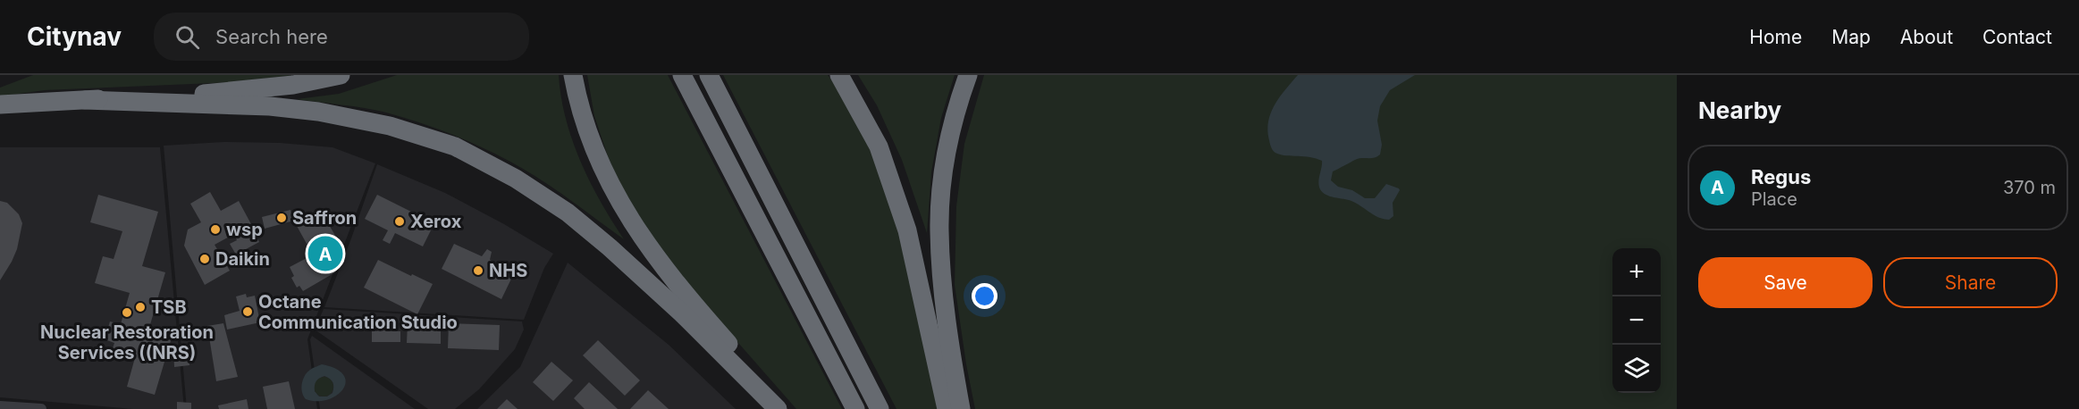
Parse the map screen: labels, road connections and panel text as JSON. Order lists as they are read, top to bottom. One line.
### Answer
{"places":["Saffron","Xerox","wsp","Daikin","NHS","TSB","Octane Communication Studio","Nuclear Restoration Services ((NRS)"],"page":{"header":"Citynav","search":"Search here","nav":["Home","Map","About","Contact"],"heading":"Nearby","list":[{"mark":"A","name":"Regus","note":"Place","value":"370 m"}],"pins":"A","buttons":["Save","Share"],"map_buttons":["+","−"]}}
